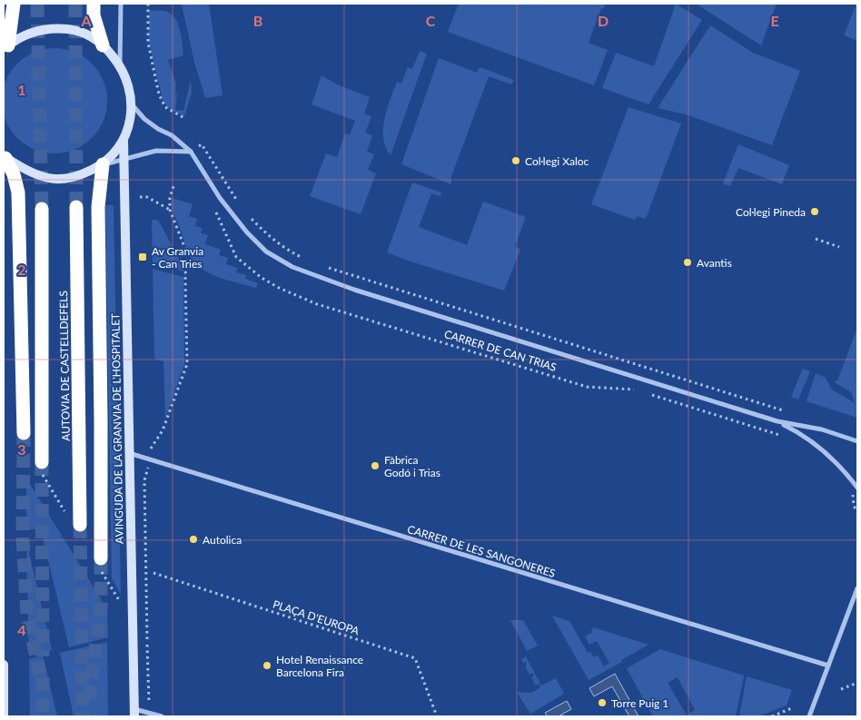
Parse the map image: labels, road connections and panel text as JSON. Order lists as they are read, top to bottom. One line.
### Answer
{"streets":{"highway":["AUTOVIA DE CASTELLDEFELS"],"main road":["AVINGUDA DE LA GRANVIA DE L'HOSPITALET"],"street":["CARRER DE CAN TRIAS","CARRER DE LES SANGONERES"],"path":["PLAÇA D'EUROPA"]},"crossings":[["AVINGUDA DE LA GRANVIA DE L'HOSPITALET","CARRER DE LES SANGONERES"]],"places":{"other":["Col·legi Xaloc","Col·legi Pineda","Avantis","Fàbrica Godó i Trias","Autolica","Hotel Renaissance Barcelona Fira","Torre Puig 1"],"transit":["Av Granvia - Can Tries"]},"grid":{"columns":["A","B","C","D","E"],"rows":["1","2","3","4"]}}
